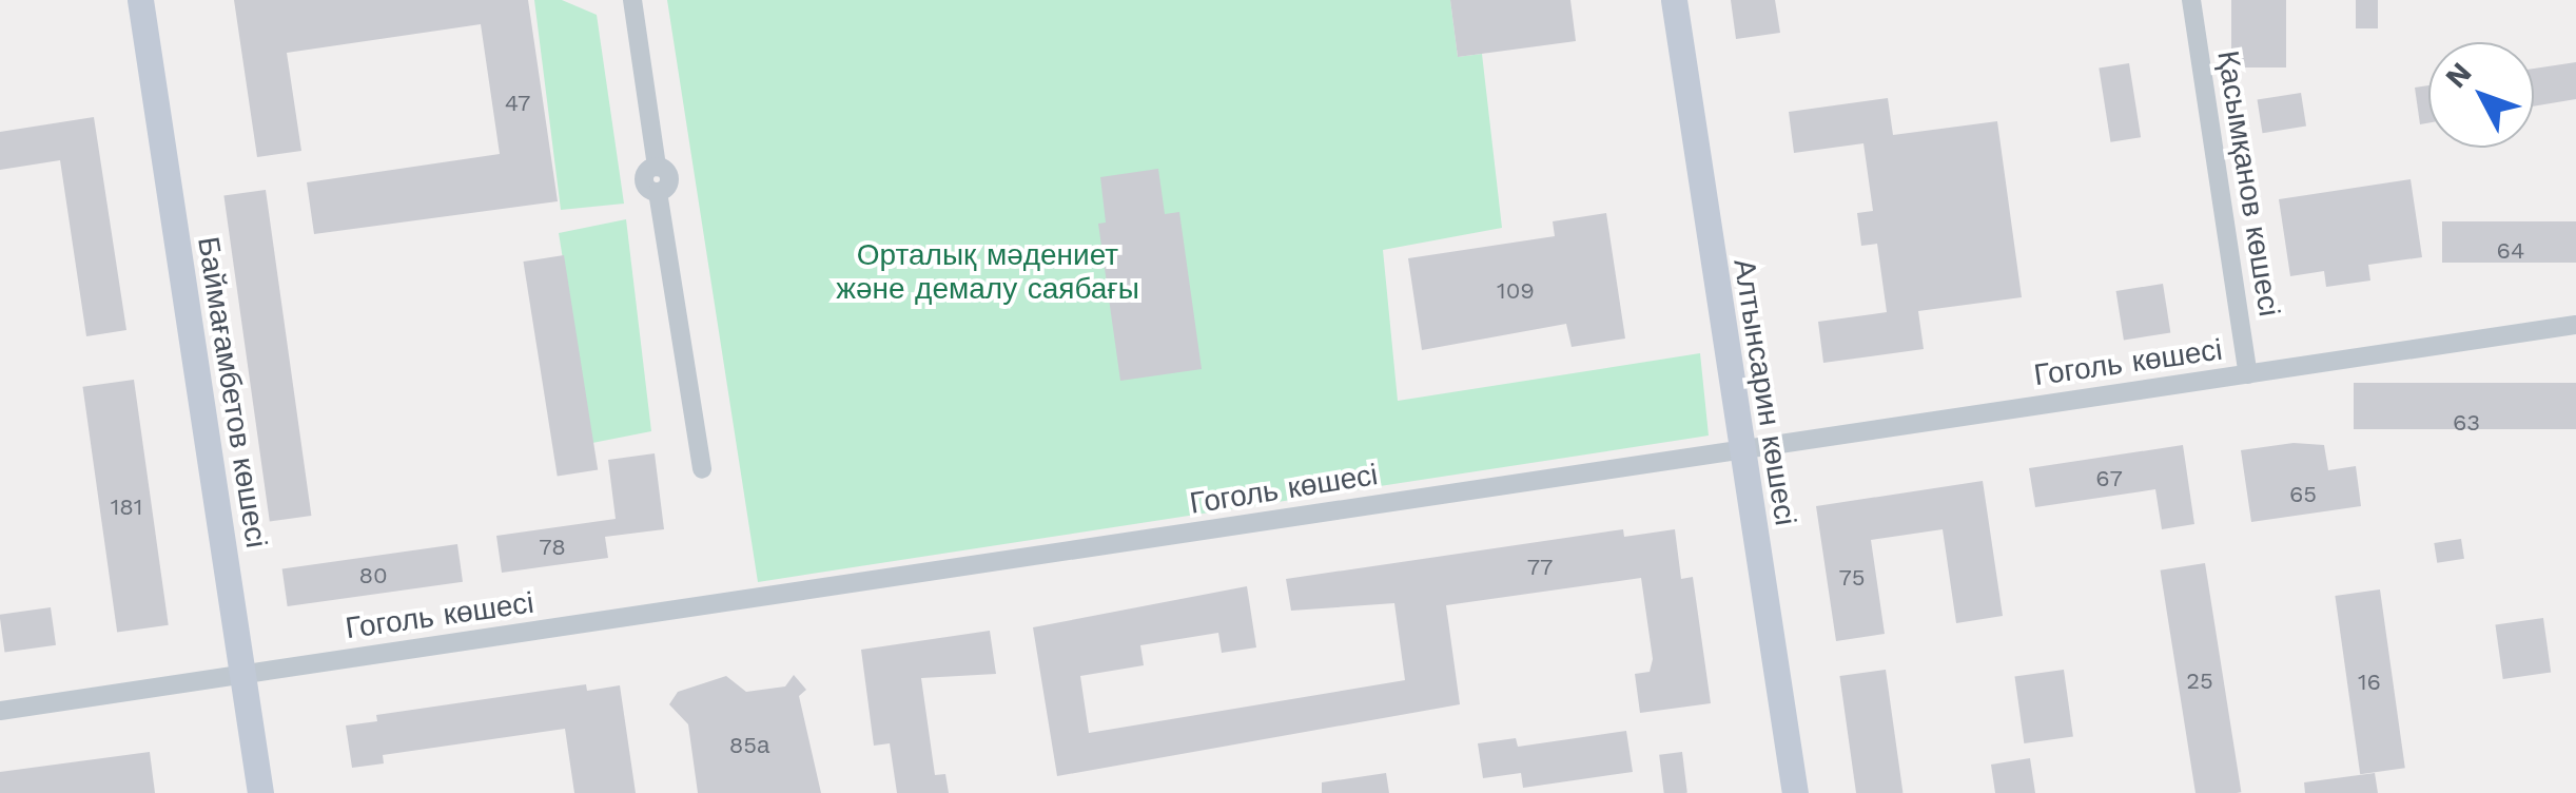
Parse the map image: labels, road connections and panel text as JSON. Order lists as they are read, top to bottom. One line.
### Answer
{"streets":{"main road":["Баймағамбетов көшесі","Алтынсарин көшесі"],"street":["Қасымқанов көшесі","Гоголь көшесі"]},"crossings":[["Қасымқанов көшесі","Гоголь көшесі"],["Гоголь көшесі","Баймағамбетов көшесі"],["Гоголь көшесі","Алтынсарин көшесі"]],"parks":["Орталық мәдениет және демалу саябағы"],"house_numbers":["47","64","109","63","67","65","181","78","77","80","75","25","16","85а"],"north":"top left"}
